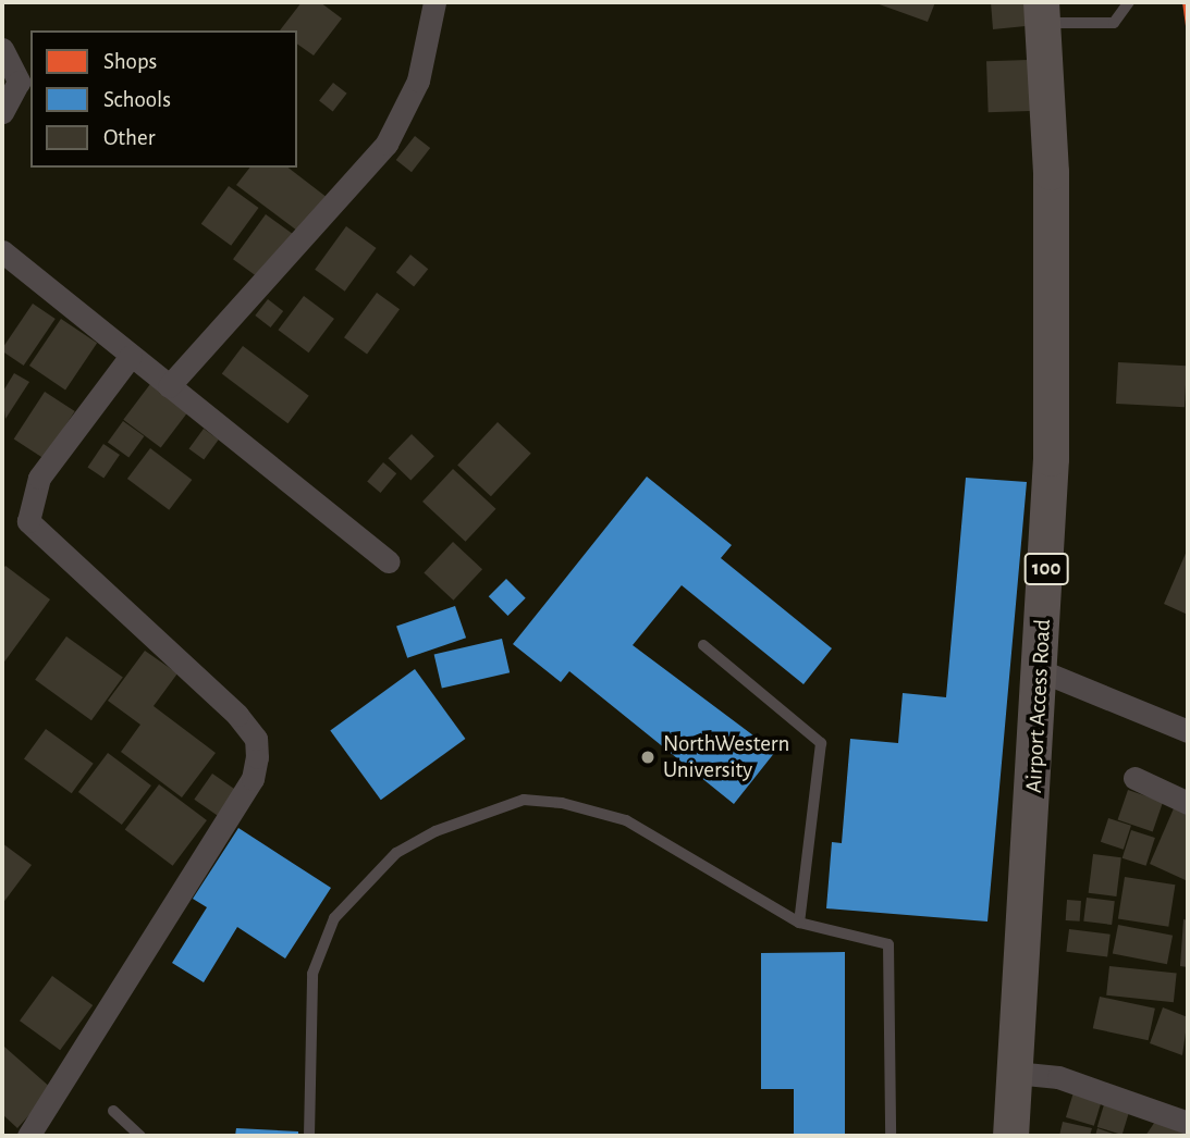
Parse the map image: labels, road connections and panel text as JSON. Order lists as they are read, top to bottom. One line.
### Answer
{"streets":{"main road":["100","Airport Access Road"]},"places":["NorthWestern University"],"legend":["Shops","Schools","Other"]}
